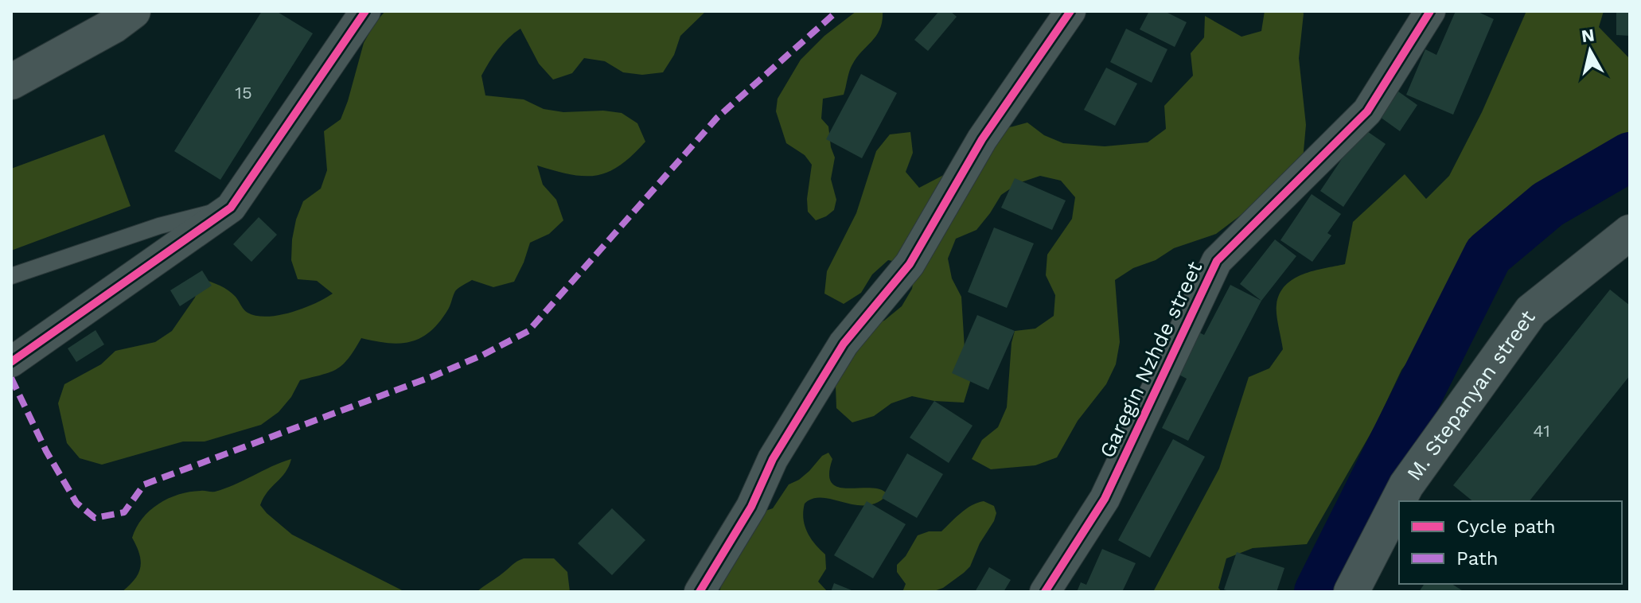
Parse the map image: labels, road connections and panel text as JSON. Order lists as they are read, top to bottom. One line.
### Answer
{"streets":{"street":["Garegin Nzhde street","M. Stepanyan street"]},"house_numbers":["15","41"],"legend":["Cycle path","Path"],"north":"top"}
